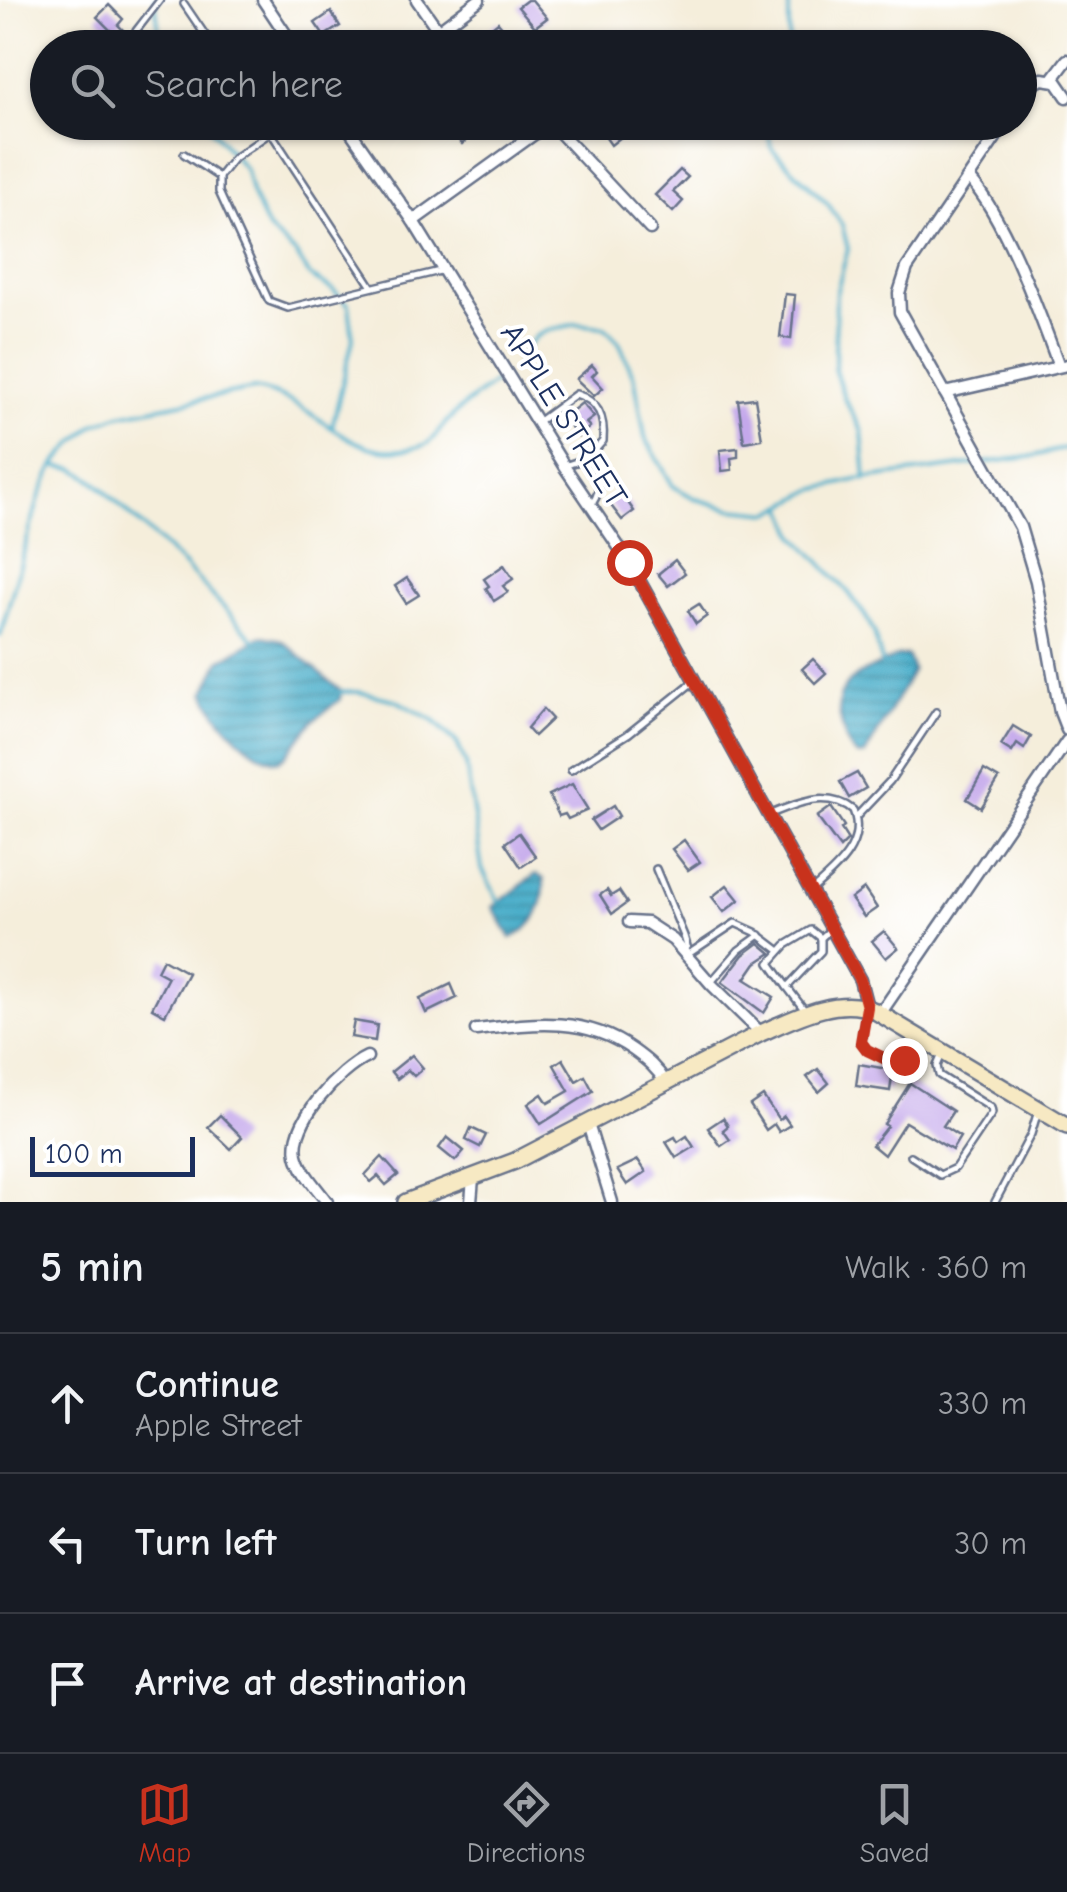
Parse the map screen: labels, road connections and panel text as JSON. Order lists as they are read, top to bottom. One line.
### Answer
{"streets":{"street":["APPLE STREET"]},"scale_bar":"100 m","page":{"search":"Search here","scale":"100 m","heading":["5 min","Walk · 360 m"],"list":[["Continue","Apple Street","330 m"],["Turn left","30 m"],"Arrive at destination"],"nav":["Map","Directions","Saved"]}}
